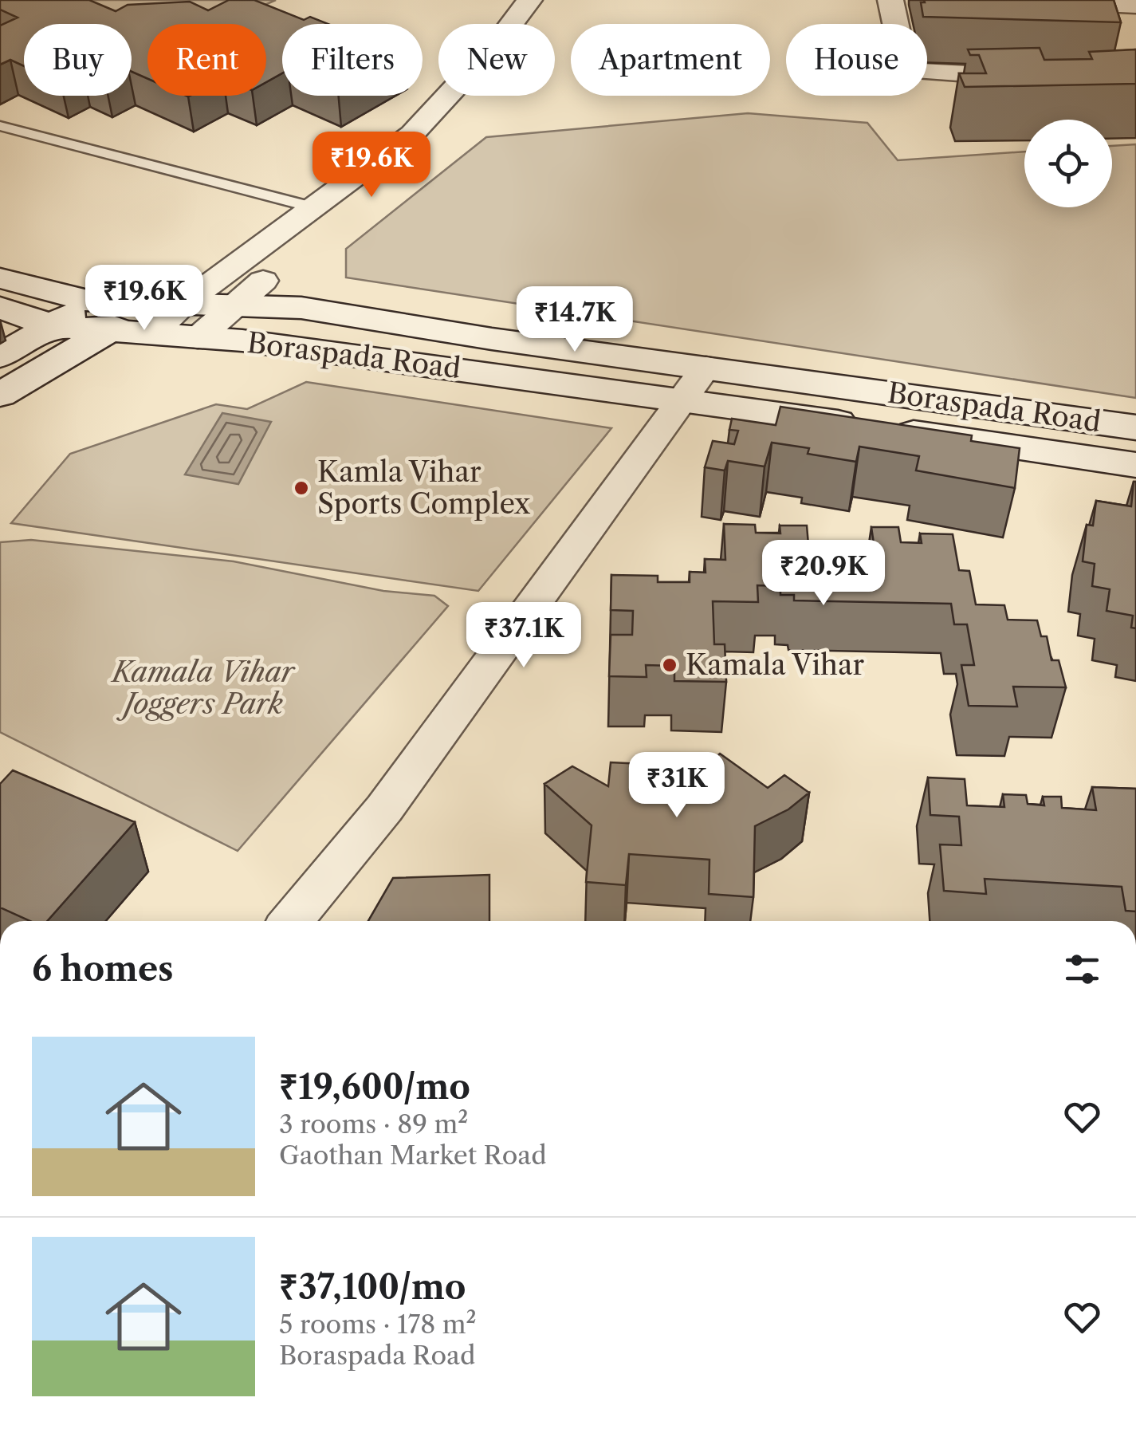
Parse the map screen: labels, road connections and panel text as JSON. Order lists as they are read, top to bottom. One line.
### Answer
{"streets":{"main road":["Boraspada Road"]},"parks":["Kamala Vihar Joggers Park"],"places":["Kamla Vihar Sports Complex","Kamala Vihar"],"page":{"chip":["Buy","Rent","Filters","New","Apartment","House"],"price":["₹19.6K","₹19.6K","₹14.7K","₹20.9K","₹37.1K","₹31K"],"heading":"6 homes","list":[{"name":"₹19,600/mo","note":"3 rooms · 89 m² · Gaothan Market Road"},{"name":"₹37,100/mo","note":"5 rooms · 178 m² · Boraspada Road"}]}}
